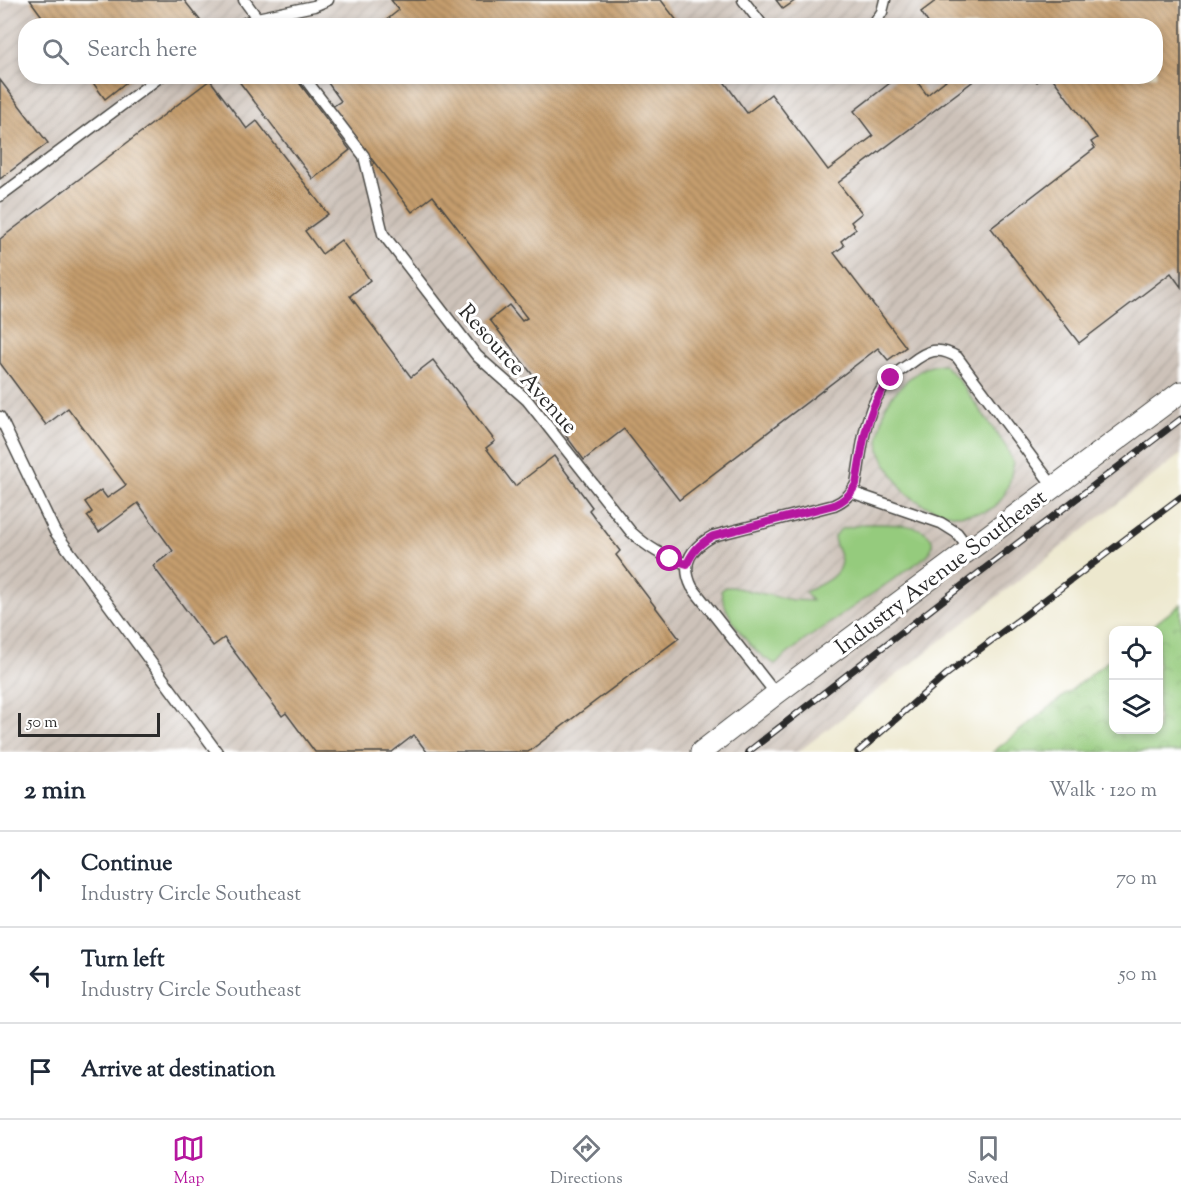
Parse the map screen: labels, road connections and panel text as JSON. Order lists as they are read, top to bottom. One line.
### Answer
{"streets":{"street":["Industry Avenue Southeast"],"lane":["Resource Avenue"]},"scale_bar":"50 m","page":{"search":"Search here","scale":"50 m","heading":["2 min","Walk · 120 m"],"list":[["Continue","Industry Circle Southeast","70 m"],["Turn left","Industry Circle Southeast","50 m"],"Arrive at destination"],"nav":["Map","Directions","Saved"]}}
